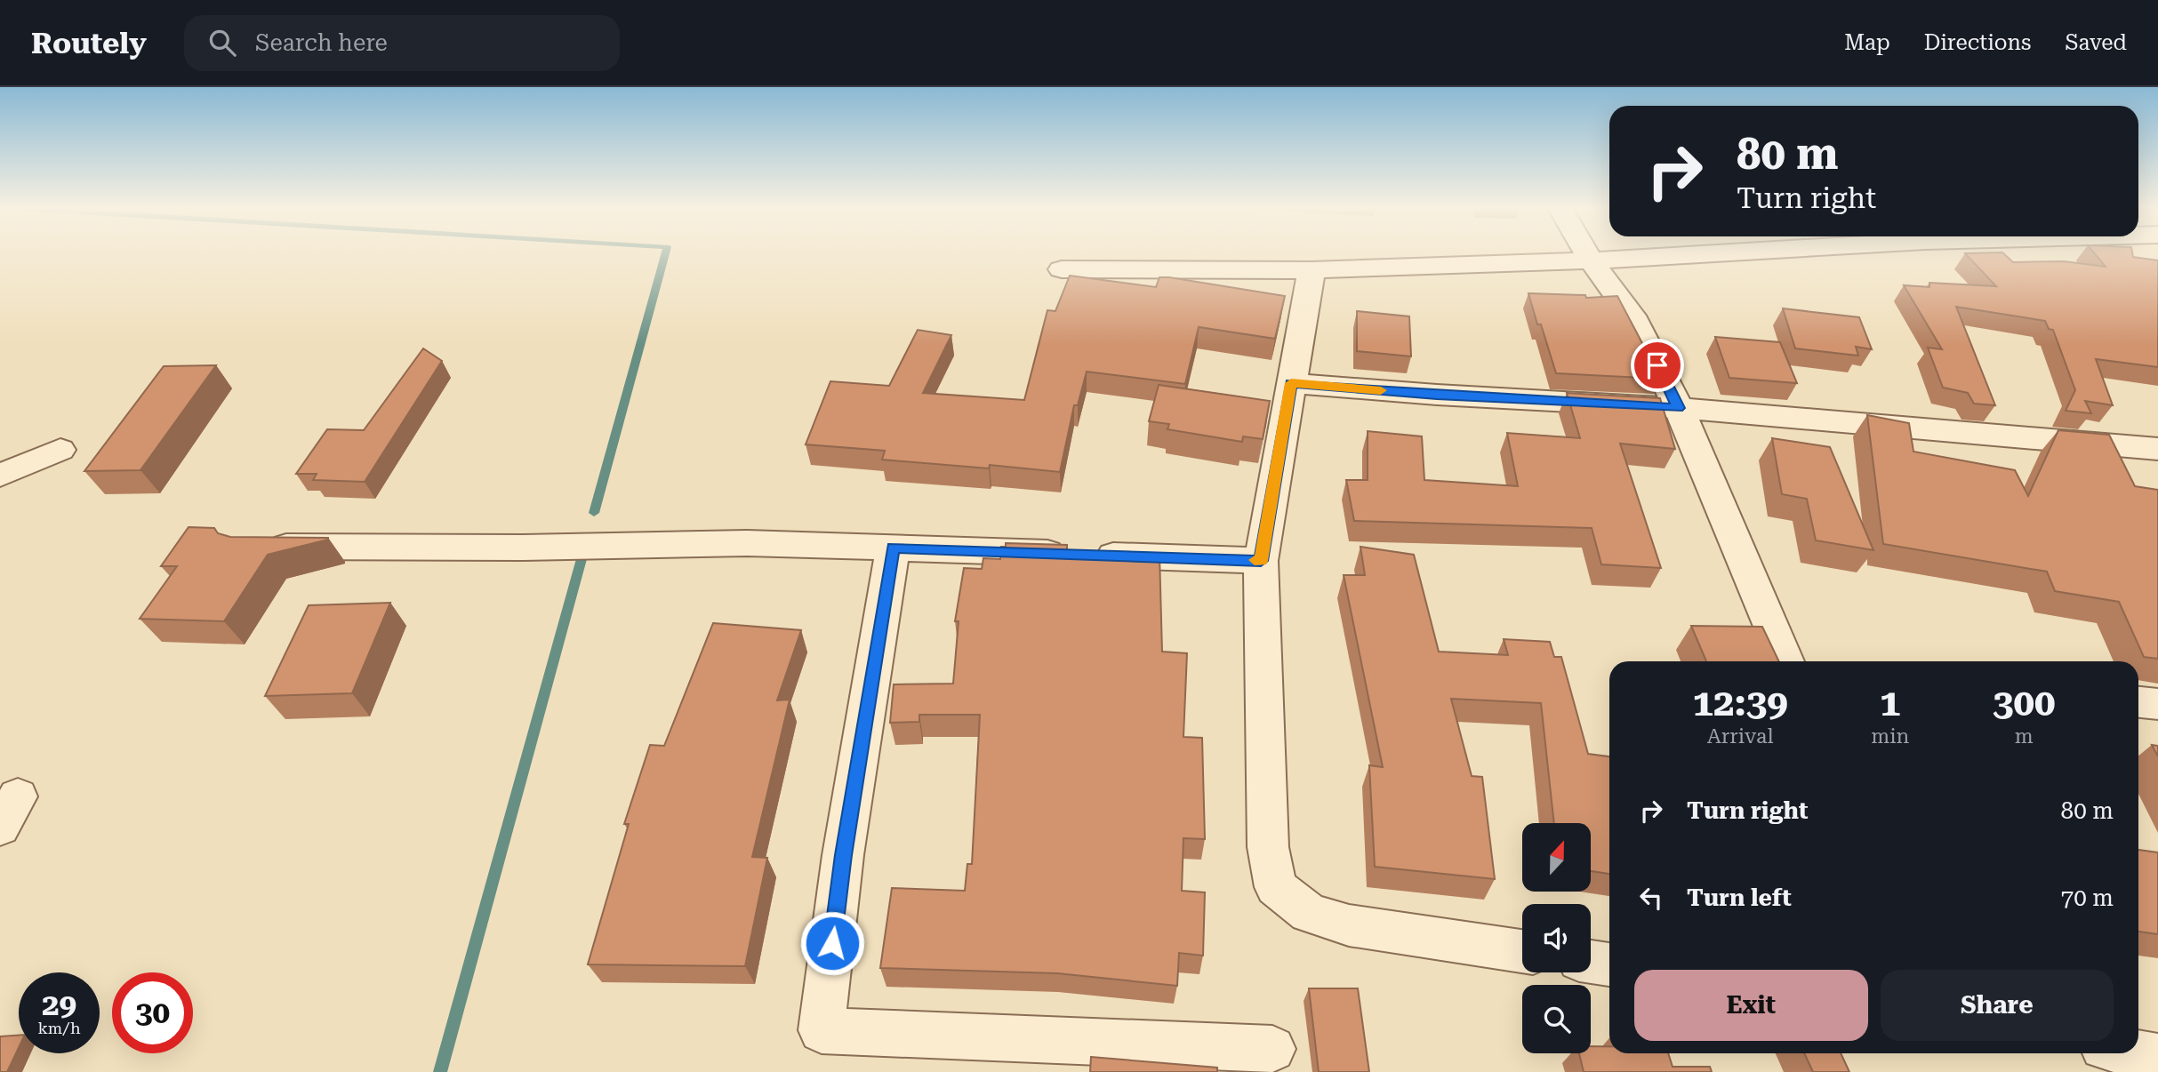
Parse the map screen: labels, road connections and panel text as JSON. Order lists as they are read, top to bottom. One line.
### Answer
{"north":"top","page":{"header":"Routely","search":"Search here","nav":["Map","Directions","Saved"],"turn":["80 m","Turn right"],"eta":["12:39","Arrival","1","min","300","m"],"list":[{"name":"Turn right","value":"80 m"},{"name":"Turn left","value":"70 m"}],"buttons":["Exit","Share"],"speed":"29 km/h","limit":"30"}}
